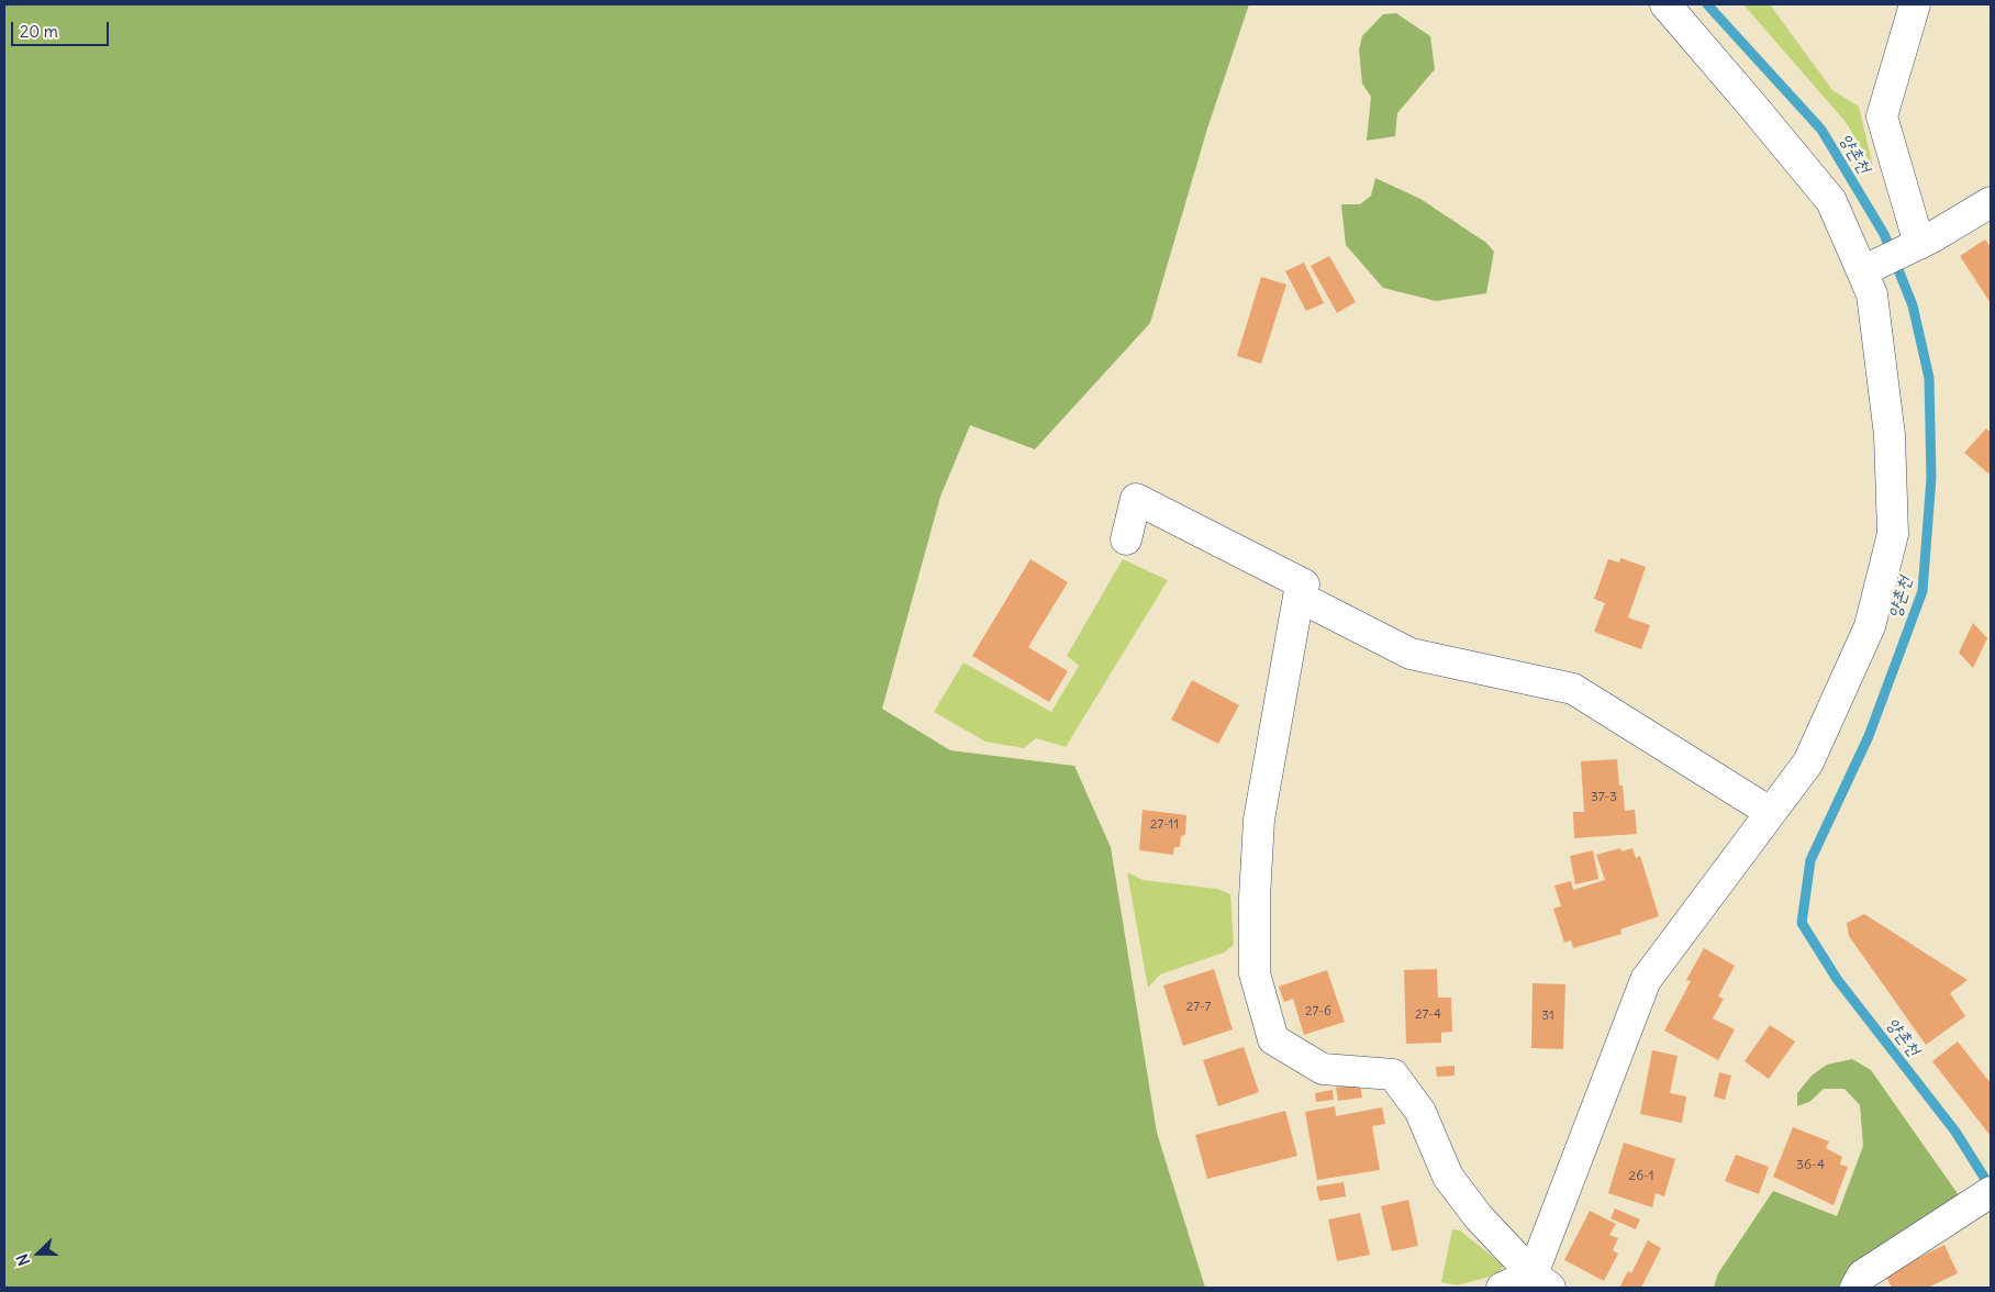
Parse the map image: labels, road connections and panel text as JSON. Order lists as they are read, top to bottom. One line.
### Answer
{"water":["양촌천"],"house_numbers":["37-3","27-11","27-7","27-6","27-4","31","36-4","26-1"],"scale_bar":"20 m","north":"left"}
